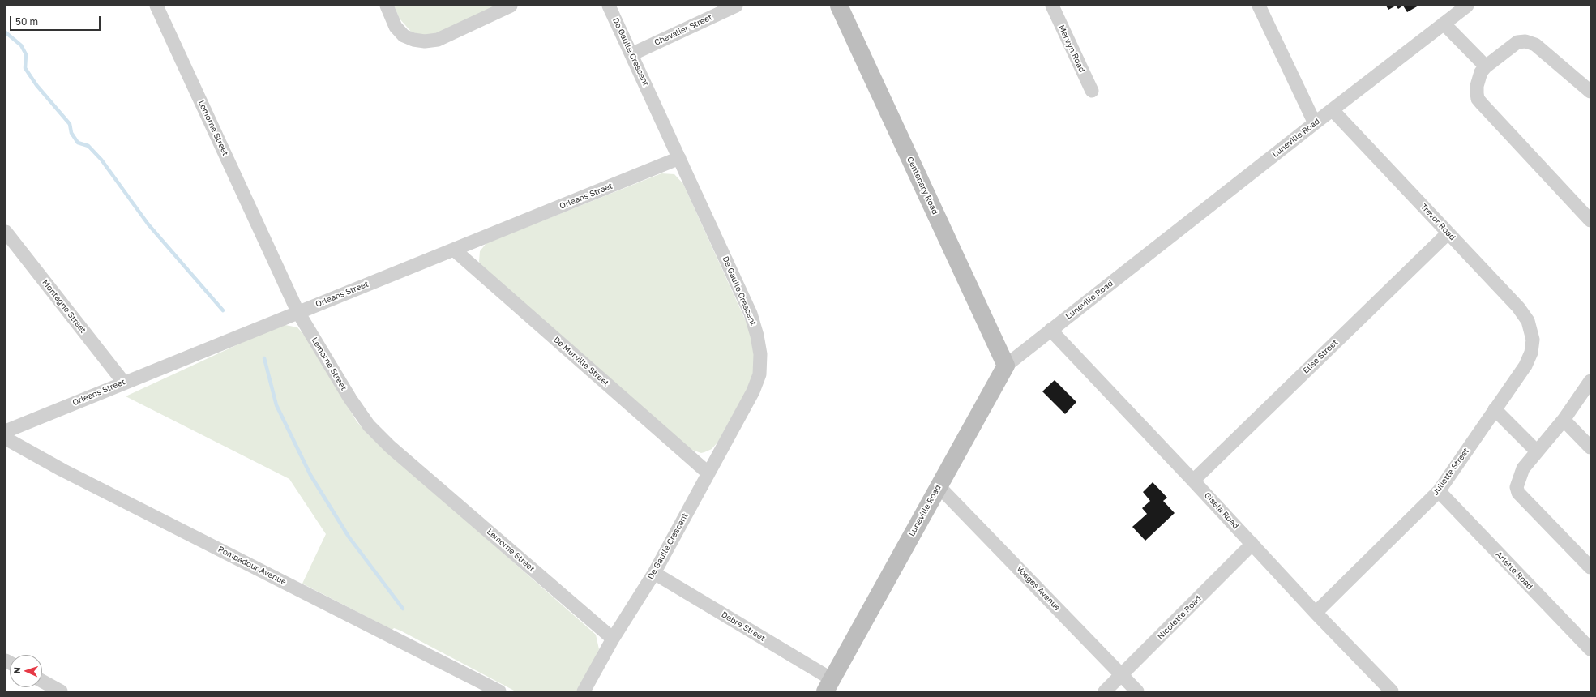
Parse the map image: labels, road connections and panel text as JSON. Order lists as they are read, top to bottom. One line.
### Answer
{"streets":{"street":["Chevalier Street","Mervyn Road","De Gaulle Crescent","Lemorne Street","Luneville Road","Centenary Road","Orleans Street","Trevor Road","Montagne Street","Elise Street","De Murville Street","Juliette Street","Gisela Road","Pompadour Avenue","Arlette Road","Vosges Avenue","Nicolette Road","Debre Street"]},"crossings":[["Chevalier Street","De Gaulle Crescent"],["De Gaulle Crescent","Lemorne Street"],["De Gaulle Crescent","Orleans Street"],["De Gaulle Crescent","De Murville Street"],["De Gaulle Crescent","Debre Street"],["Lemorne Street","Orleans Street"],["Luneville Road","Centenary Road"],["Luneville Road","Trevor Road"],["Luneville Road","Gisela Road"],["Luneville Road","Vosges Avenue"],["Luneville Road","Debre Street"],["Orleans Street","Montagne Street"],["Orleans Street","De Murville Street"],["Trevor Road","Elise Street"],["Trevor Road","Juliette Street"],["Elise Street","Gisela Road"],["Juliette Street","Gisela Road"],["Juliette Street","Arlette Road"],["Gisela Road","Nicolette Road"],["Vosges Avenue","Nicolette Road"]],"scale_bar":"50 m","north":"left"}
